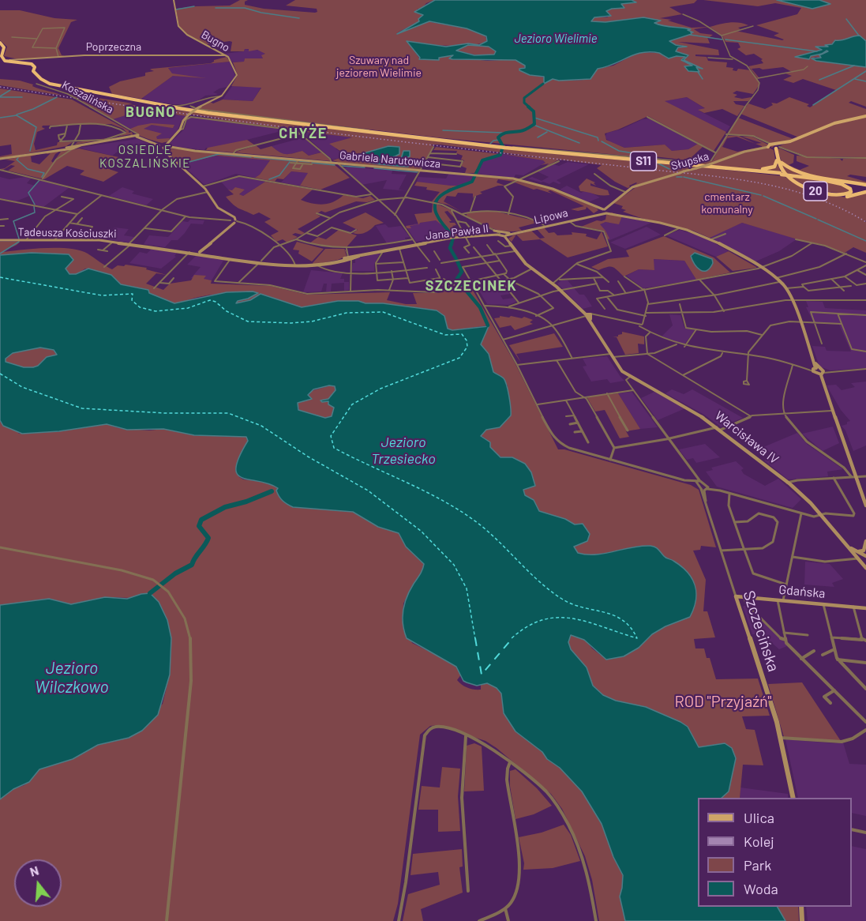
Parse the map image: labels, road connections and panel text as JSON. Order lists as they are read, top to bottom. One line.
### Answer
{"streets":{"highway":["S11","20"],"main road":["Słupska"],"street":["Bugno","Poprzeczna","Koszalińska","Gabriela Narutowicza","Lipowa","Jana Pawła II","Tadeusza Kościuszki","Warcisława IV","Gdańska","Szczecińska"]},"crossings":[["Bugno","Poprzeczna"],["Koszalińska","Gabriela Narutowicza"],["Gabriela Narutowicza","Słupska"],["Gabriela Narutowicza","Lipowa"],["S11","Słupska"],["S11","20"],["Słupska","20"],["Słupska","Lipowa"],["Lipowa","Warcisława IV"],["Jana Pawła II","Tadeusza Kościuszki"],["Gdańska","Szczecińska"]],"districts":["BUGNO","CHYŻE","OSIEDLE KOSZALIŃSKIE","SZCZECINEK"],"water":["Jezioro Wielimie","Jezioro Trzesiecko","Jezioro Wilczkowo"],"parks":["Szuwary nad jeziorem Wielimie","cmentarz komunalny","ROD \"Przyjaźń\""],"legend":["Ulica","Kolej","Park","Woda"],"north":"top"}
